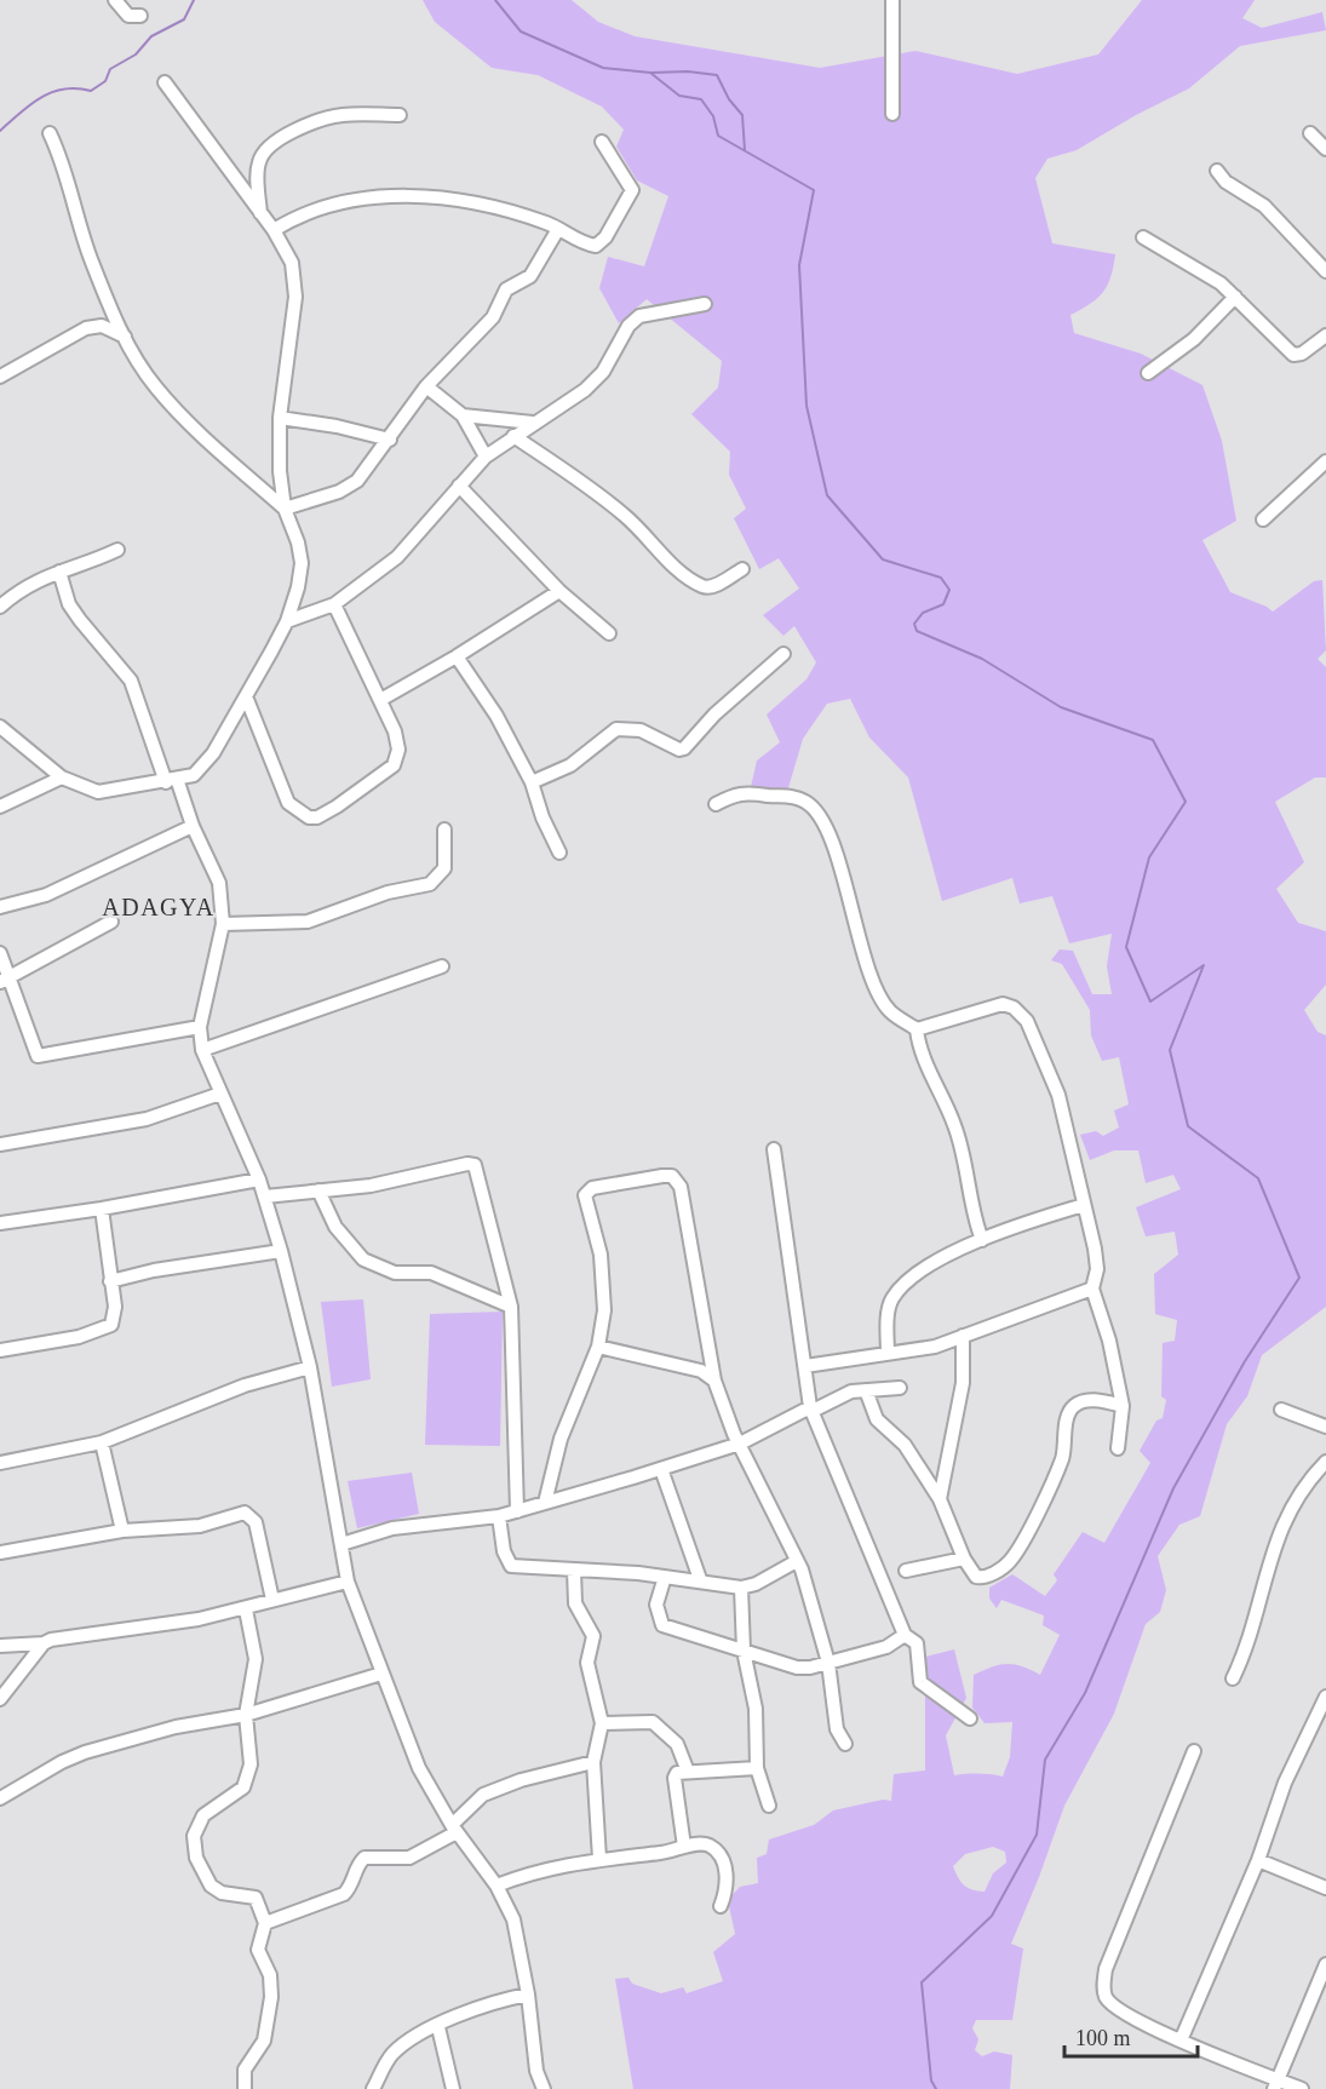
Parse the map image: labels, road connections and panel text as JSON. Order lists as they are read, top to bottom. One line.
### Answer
{"districts":["ADAGYA"],"scale_bar":"100 m"}
